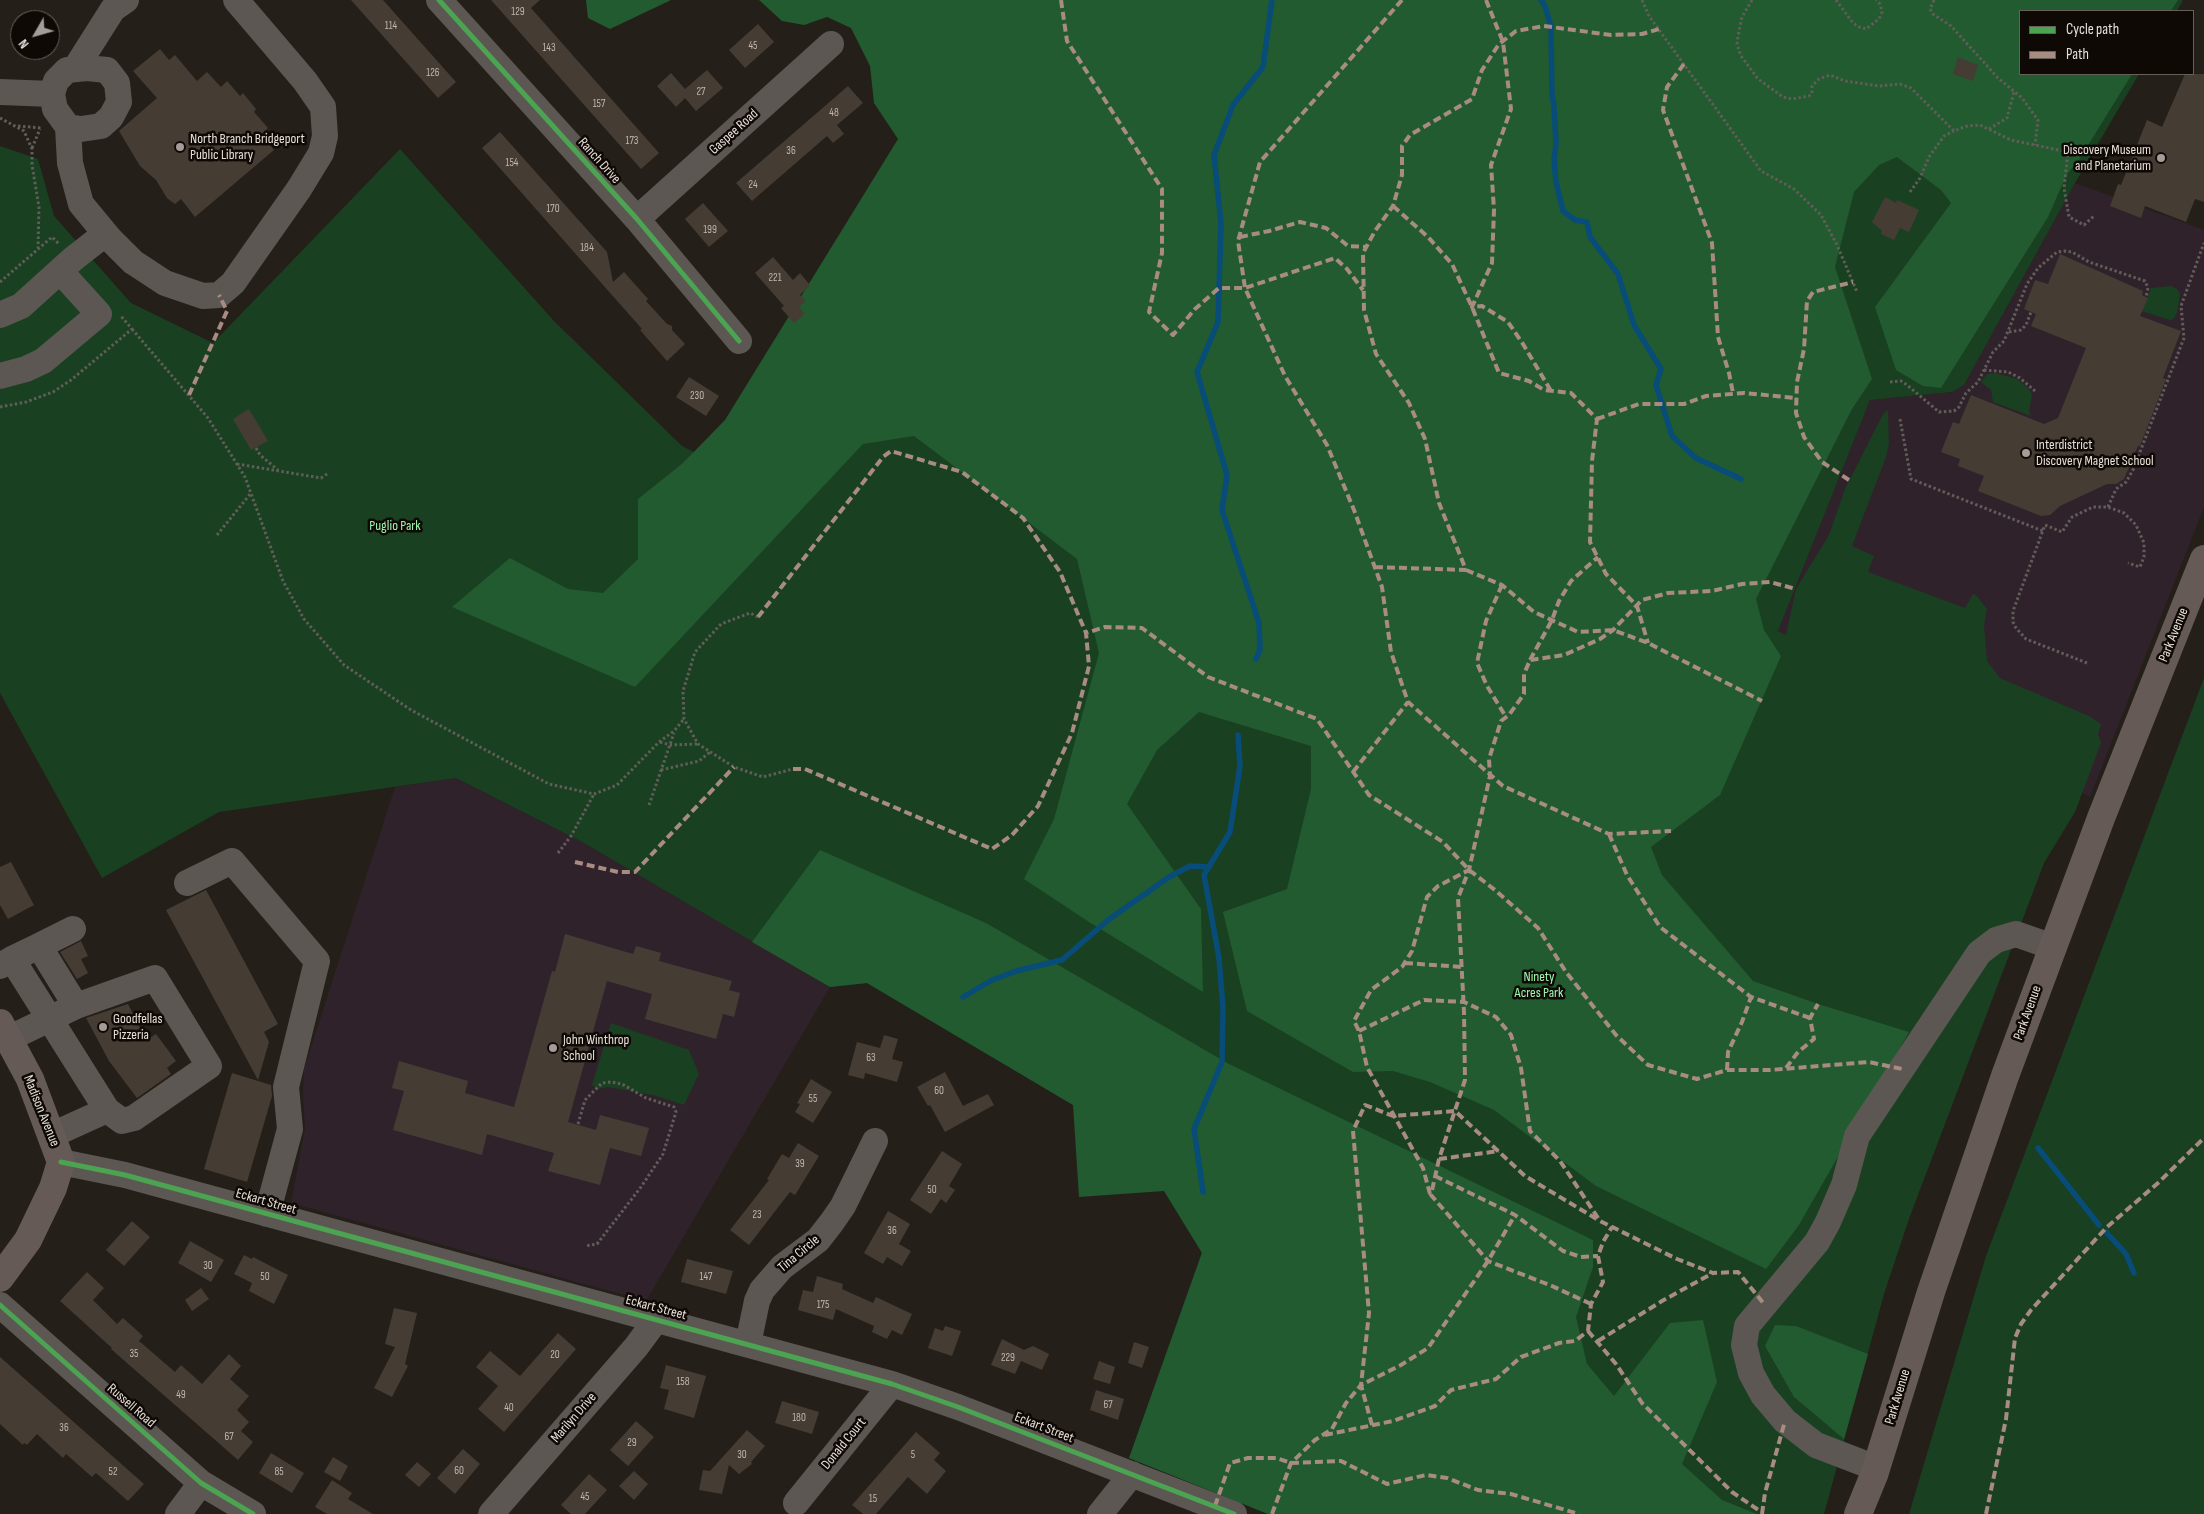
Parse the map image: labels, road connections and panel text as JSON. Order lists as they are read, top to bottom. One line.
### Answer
{"streets":{"main road":["Park Avenue","Madison Avenue"],"street":["Gaspee Road","Ranch Drive","Eckart Street","Tina Circle","Russell Road","Marilyn Drive","Donald Court"]},"crossings":[["Gaspee Road","Ranch Drive"],["Madison Avenue","Eckart Street"],["Eckart Street","Tina Circle"],["Eckart Street","Marilyn Drive"],["Eckart Street","Donald Court"]],"parks":["Puglio Park","Ninety Acres Park"],"places":["North Branch Bridgeport Public Library","Discovery Museum and Planetarium","Interdistrict Discovery Magnet School","Goodfellas Pizzeria","John Winthrop School"],"house_numbers":["129","114","45","143","126","27","157","48","173","36","154","24","170","199","184","221","230","63","60","55","39","50","23","36","30","50","147","175","35","20","229","158","49","67","40","180","36","67","29","30","5","60","52","85","45","15"],"legend":["Cycle path","Path"],"north":"bottom left"}
